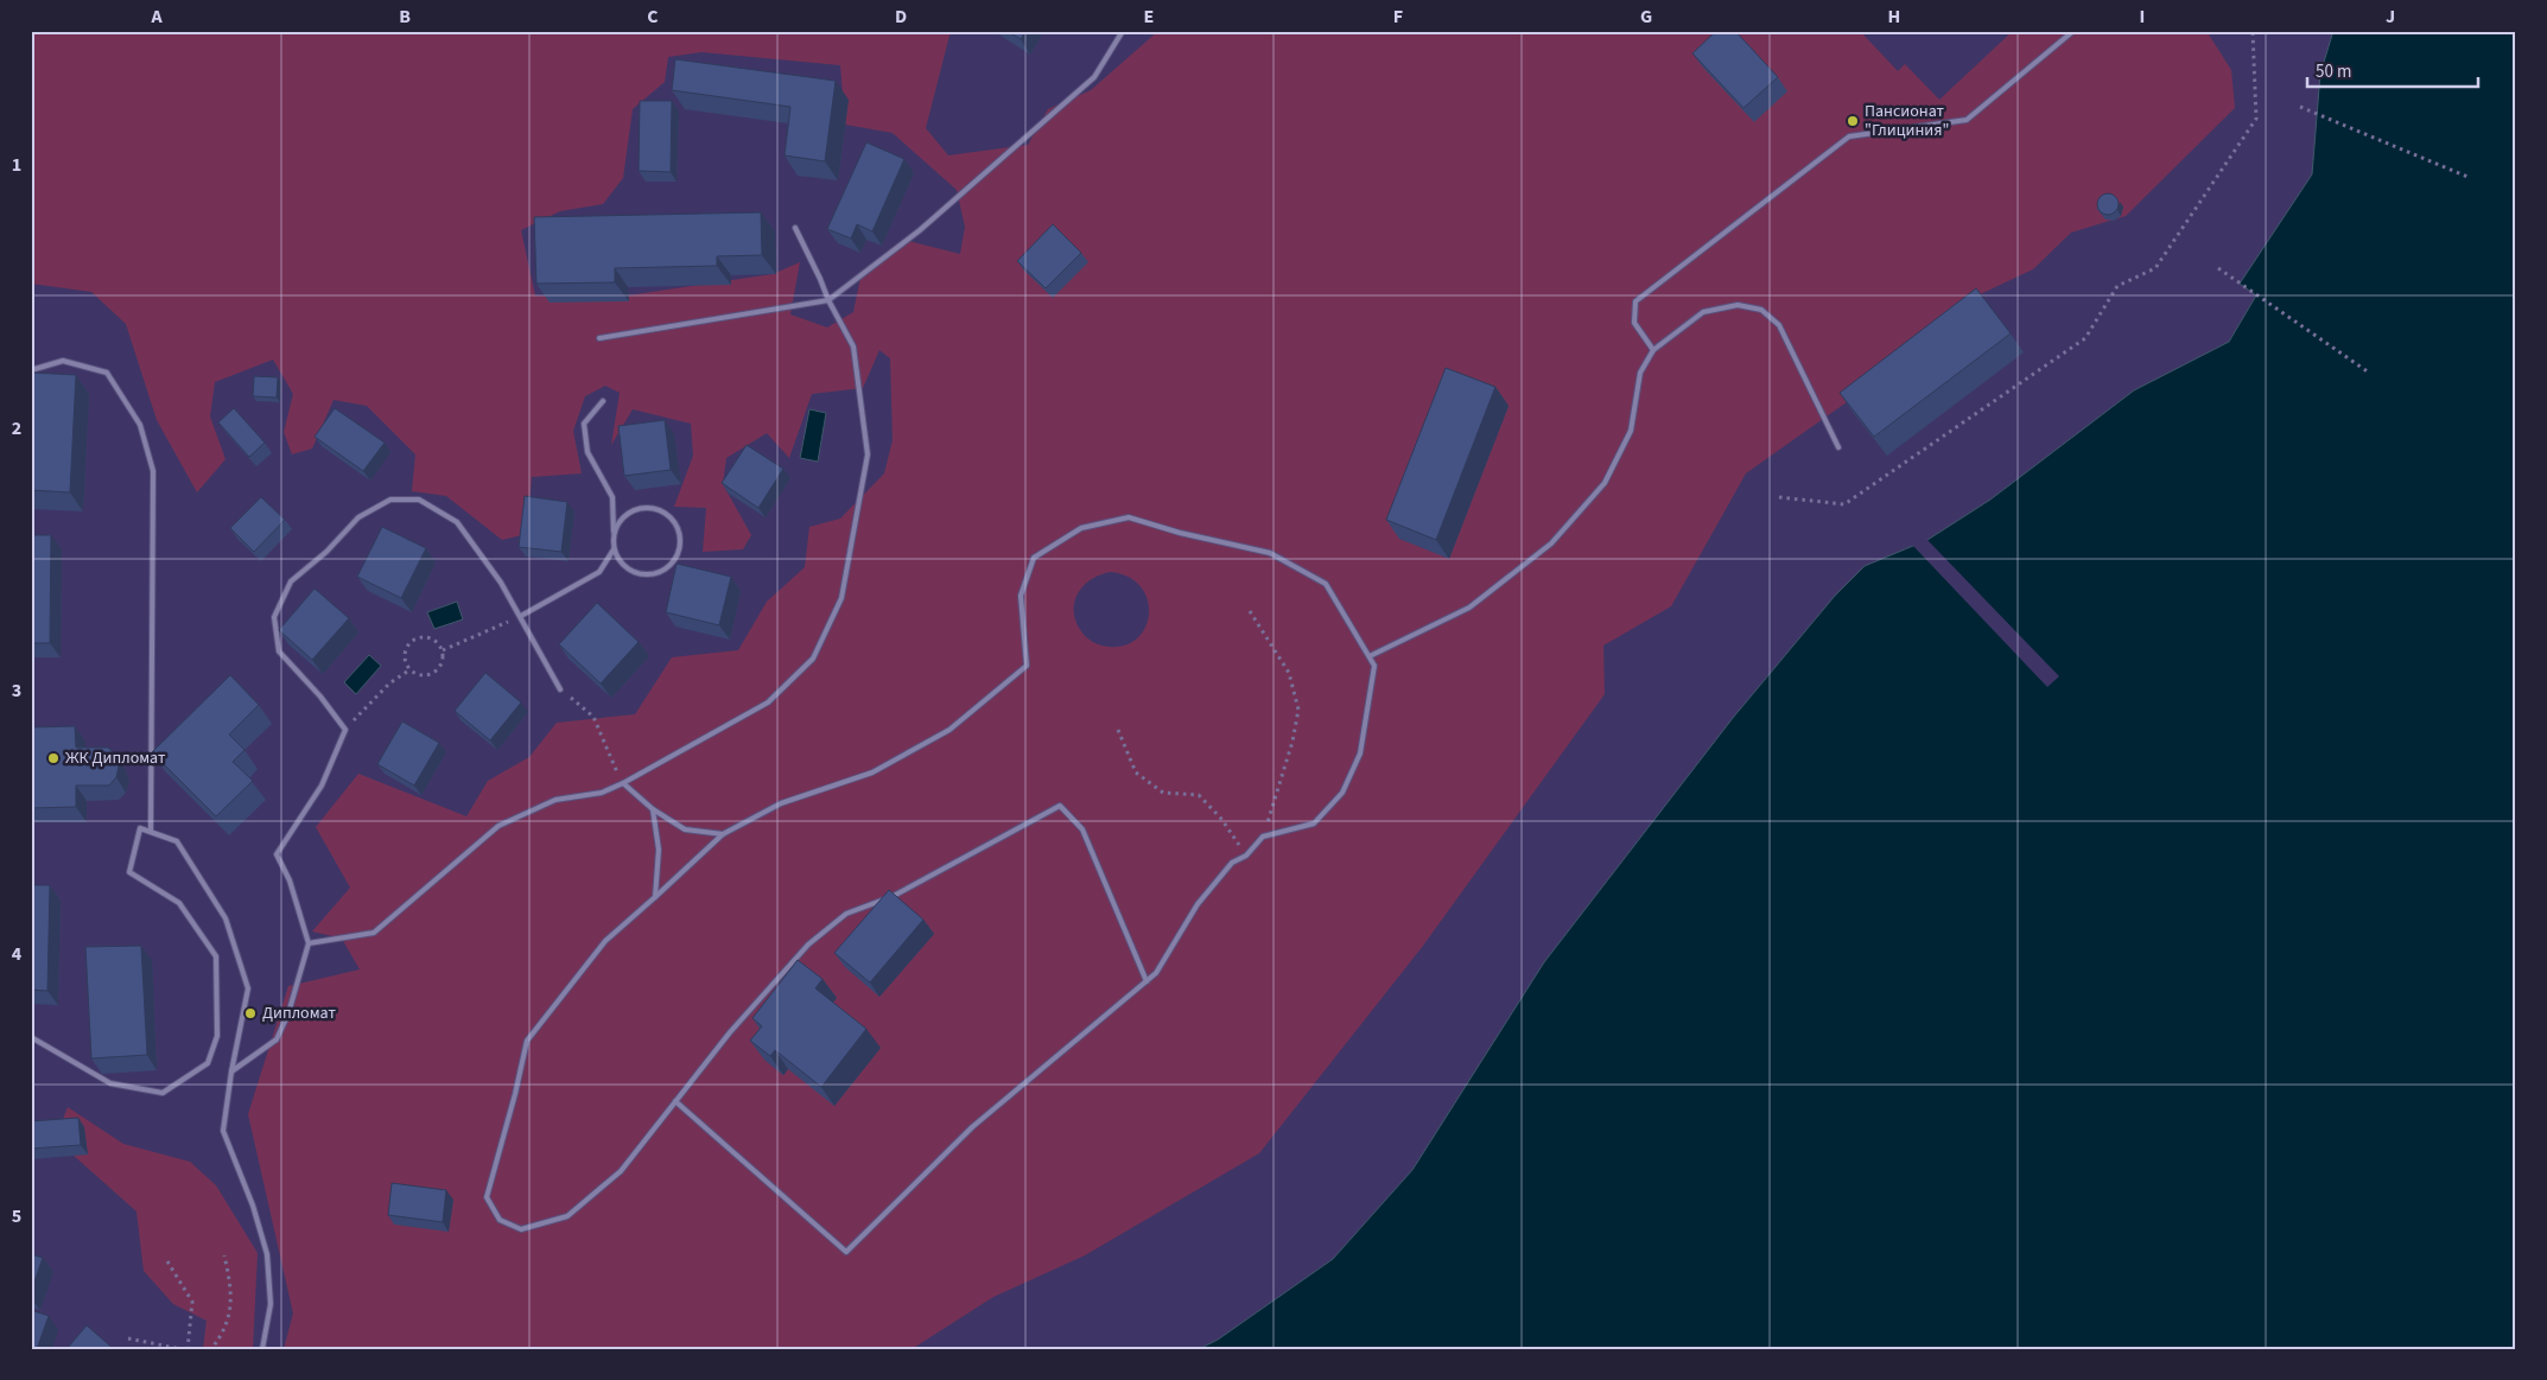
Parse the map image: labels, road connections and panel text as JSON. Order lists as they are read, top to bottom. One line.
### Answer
{"places":["Пансионат \"Глициния\"","ЖК Дипломат","Дипломат"],"scale_bar":"50 m","grid":{"columns":["A","B","C","D","E","F","G","H","I","J"],"rows":["1","2","3","4","5"]}}
